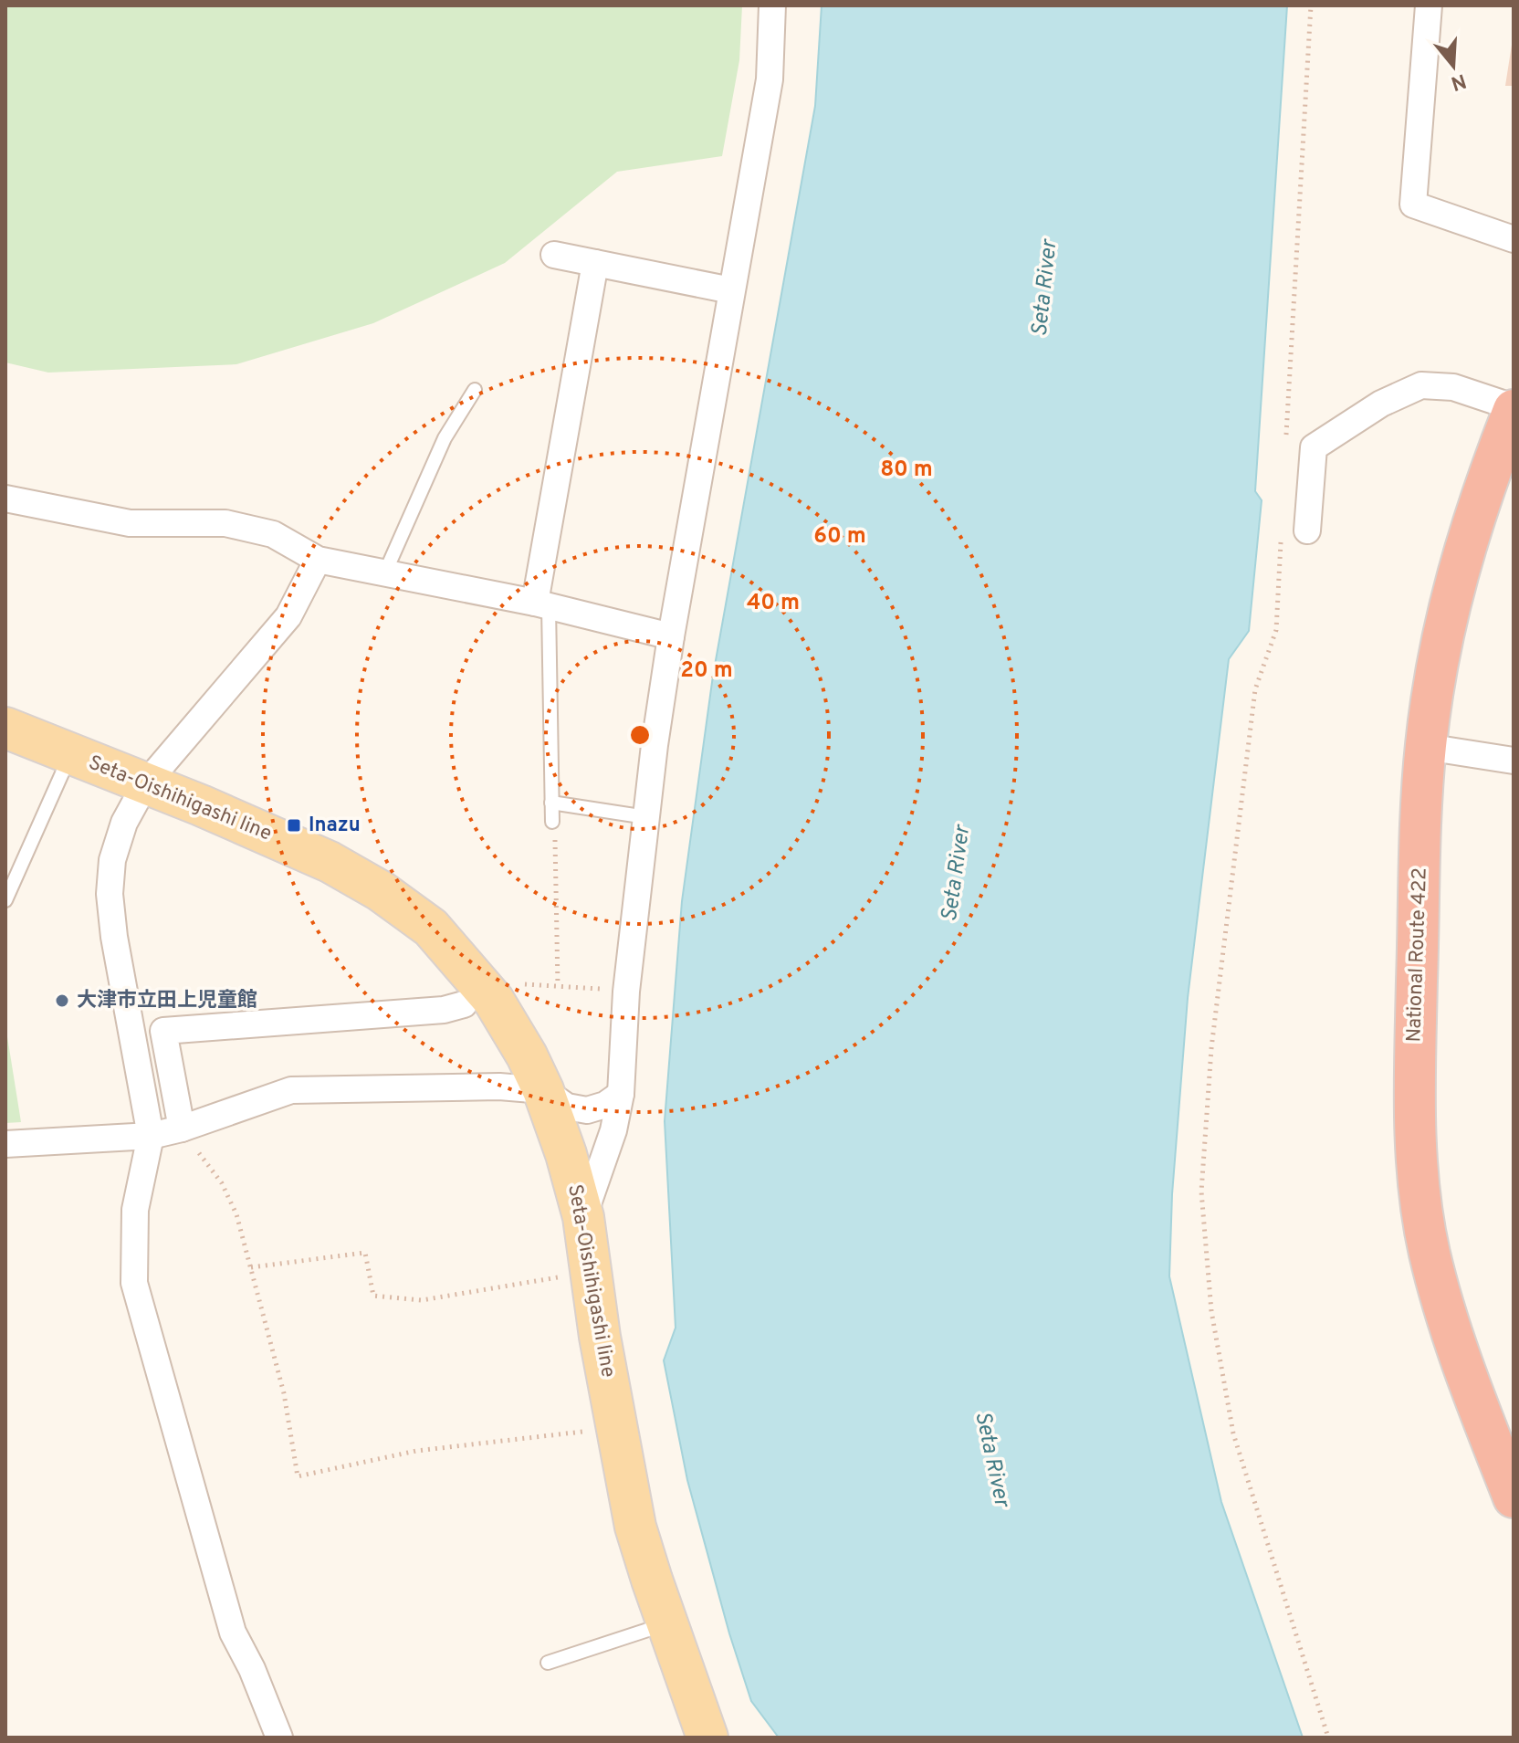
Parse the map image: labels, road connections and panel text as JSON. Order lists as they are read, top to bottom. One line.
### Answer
{"streets":{"highway":["National Route 422"],"main road":["Seta-Oishihigashi line"]},"water":["Seta River"],"places":{"transit":["Inazu"],"other":["大津市立田上児童館"]},"north":"bottom","rings":["80 m","60 m","40 m","20 m"]}
